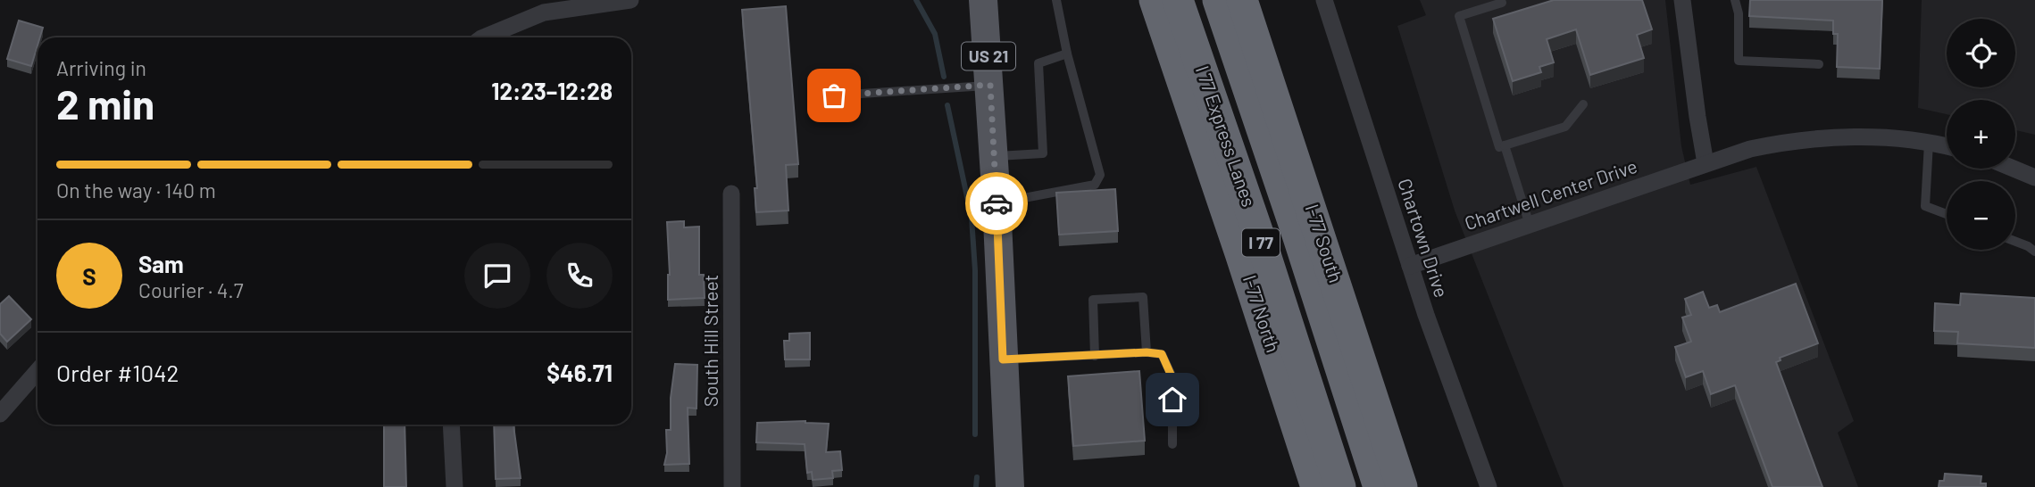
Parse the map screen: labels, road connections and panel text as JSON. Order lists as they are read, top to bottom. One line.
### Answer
{"streets":{"highway":["I 77 Express Lanes","I 77","I-77 South","I-77 North"],"main road":["US 21"],"street":["Chartwell Center Drive","Chartown Drive","South Hill Street"]},"crossings":[["Chartwell Center Drive","Chartown Drive"]],"page":{"map_buttons":["+","−"],"heading":["2 min","Arriving in","12:23–12:28"],"panel":["Sam","Courier · 4.7","Order #1042","$46.71"],"bar":"On the way · 140 m","round":"S"}}
